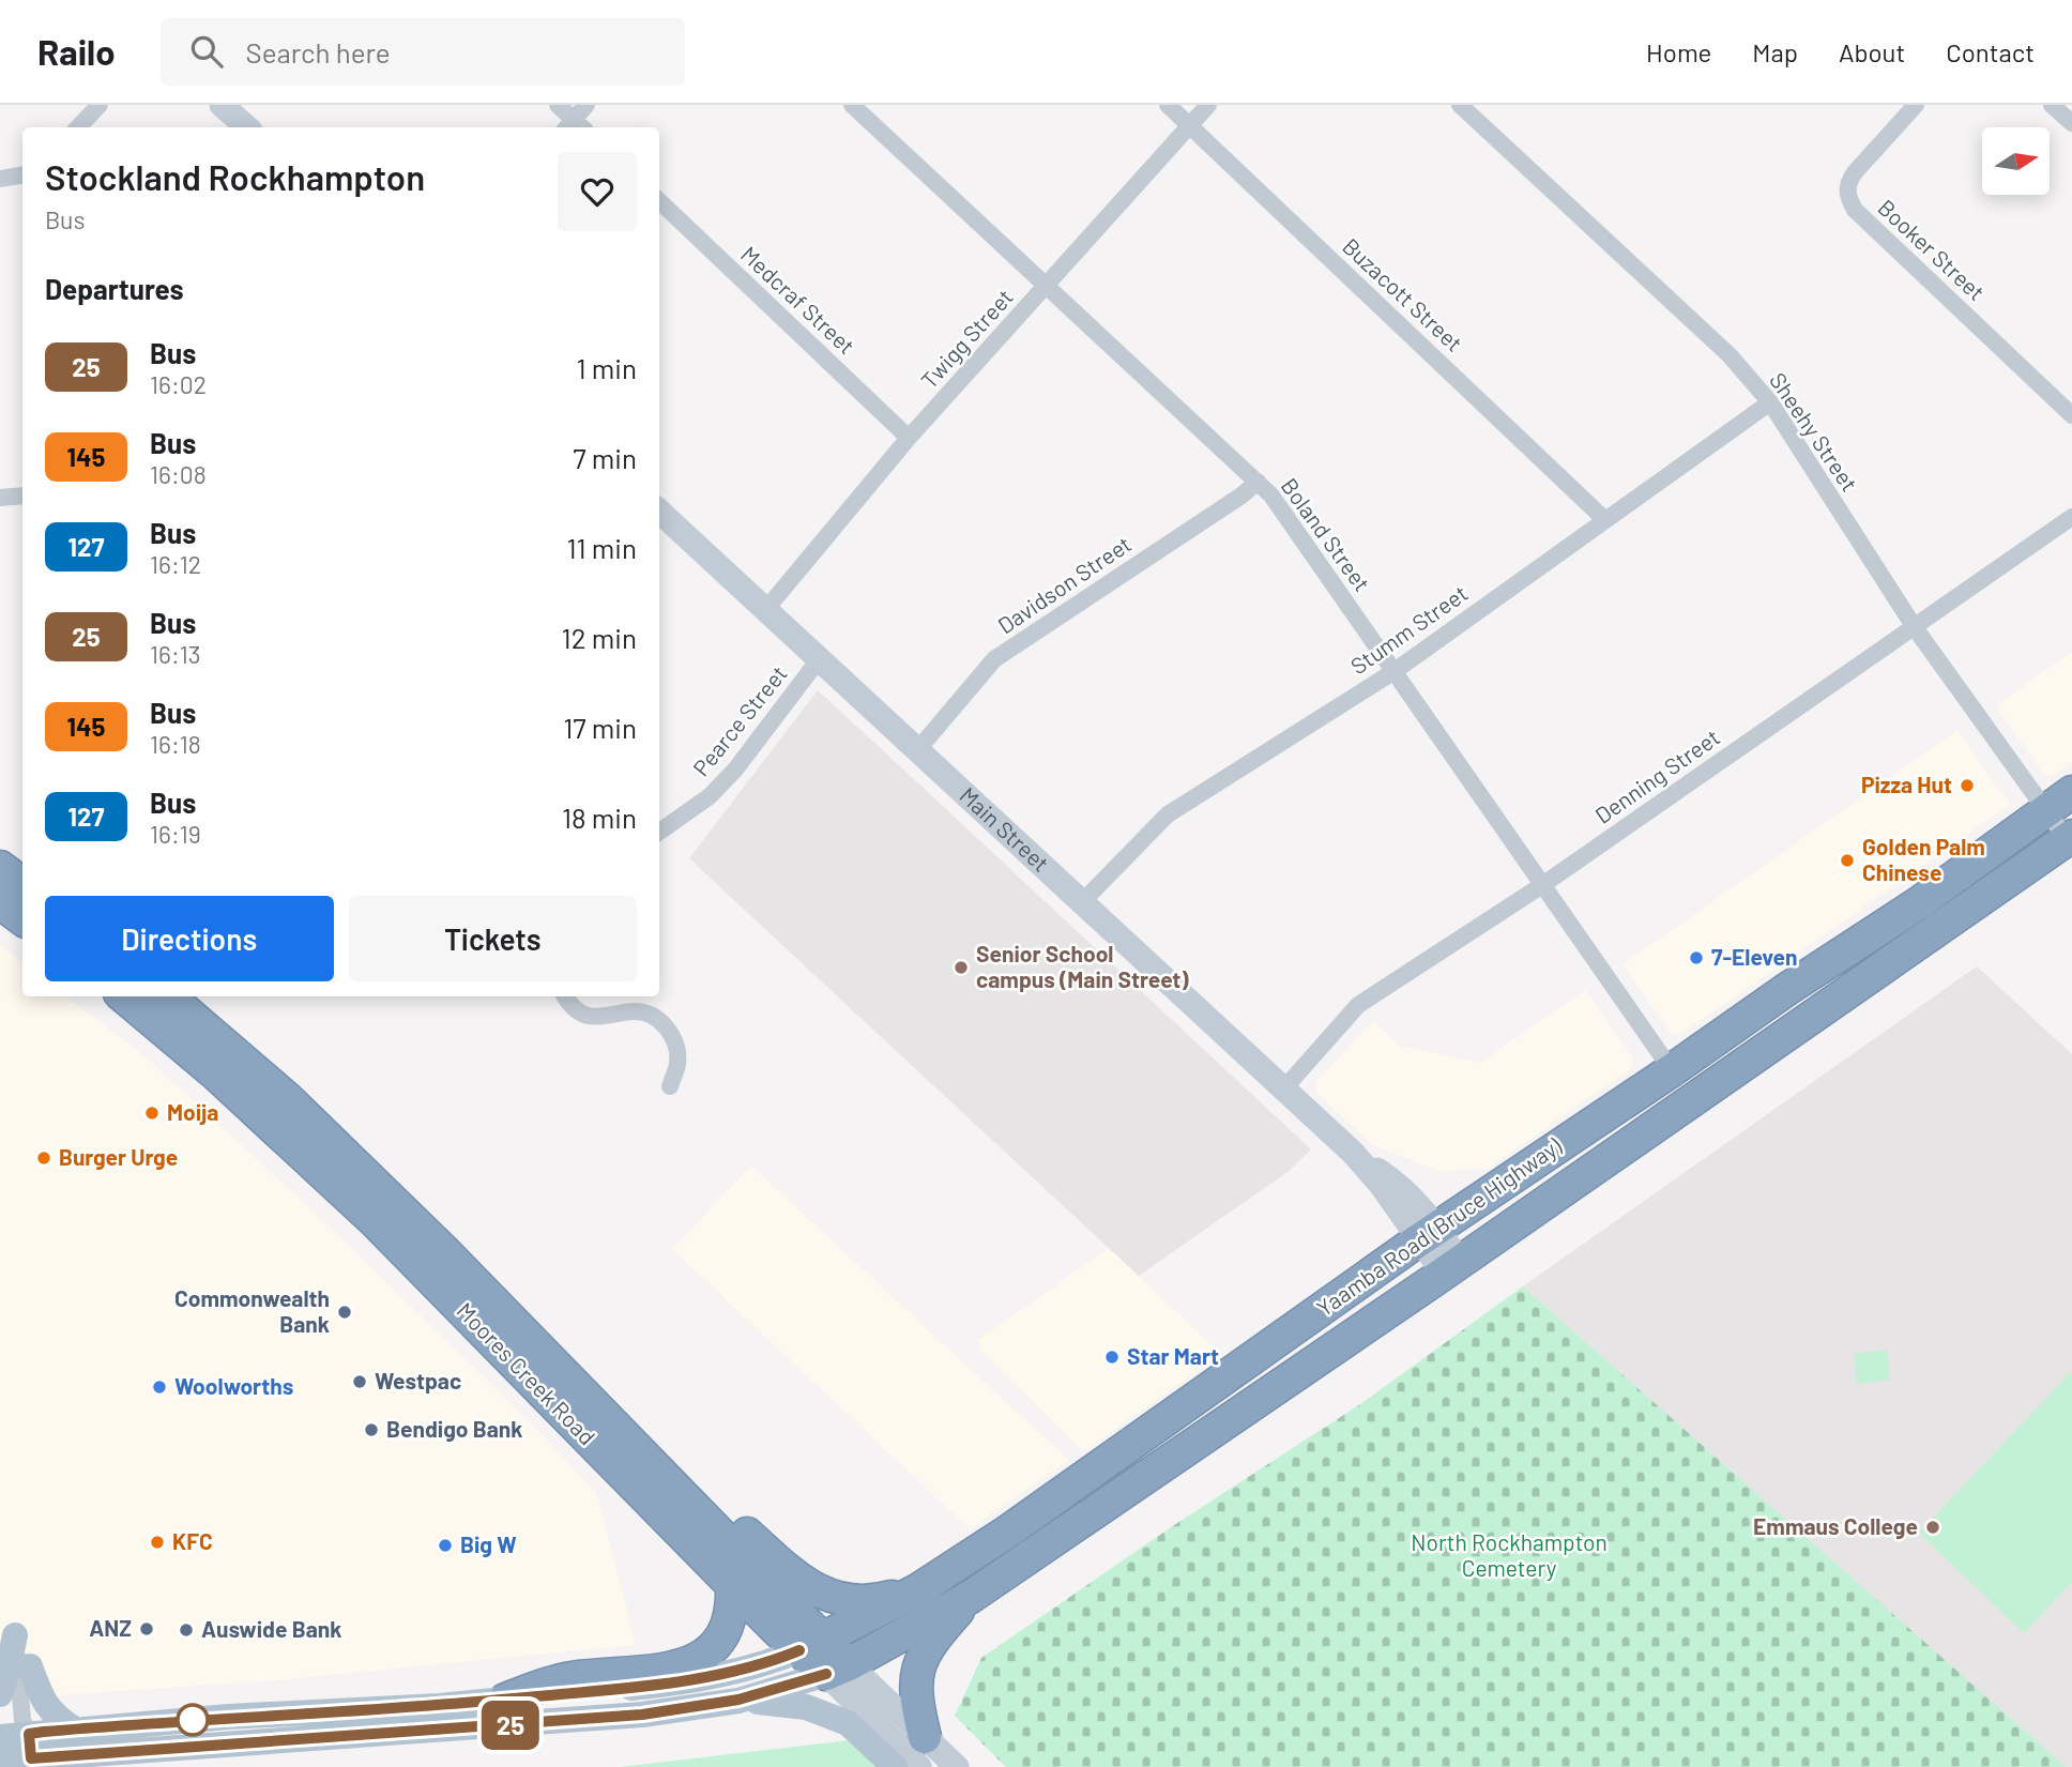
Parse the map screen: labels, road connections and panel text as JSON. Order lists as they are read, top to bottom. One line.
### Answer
{"streets":{"highway":["Yaamba Road (Bruce Highway)","Moores Creek Road"],"street":["Booker Street","Buzacott Street","Medcraf Street","Twigg Street","Sheehy Street","Boland Street","Davidson Street","Stumm Street","Pearce Street","Denning Street","Main Street"]},"crossings":[["Buzacott Street","Twigg Street"],["Buzacott Street","Stumm Street"],["Medcraf Street","Twigg Street"],["Twigg Street","Boland Street"],["Twigg Street","Main Street"],["Sheehy Street","Stumm Street"],["Sheehy Street","Denning Street"],["Sheehy Street","Yaamba Road (Bruce Highway)"],["Boland Street","Davidson Street"],["Boland Street","Stumm Street"],["Boland Street","Denning Street"],["Boland Street","Yaamba Road (Bruce Highway)"],["Davidson Street","Main Street"],["Stumm Street","Main Street"],["Pearce Street","Main Street"],["Denning Street","Main Street"],["Main Street","Yaamba Road (Bruce Highway)"],["Yaamba Road (Bruce Highway)","Moores Creek Road"]],"parks":["North Rockhampton Cemetery"],"places":["Pizza Hut","Golden Palm Chinese","7-Eleven","Senior School campus (Main Street)","Moija","Burger Urge","Commonwealth Bank","Star Mart","Westpac","Woolworths","Bendigo Bank","Emmaus College","KFC","Big W","ANZ","Auswide Bank"],"lines":["bus line 25"],"north":"right","page":{"header":"Railo","search":"Search here","nav":["Home","Map","About","Contact"],"on_map":"25","heading":[["Stockland Rockhampton","Bus"],"Departures"],"list":[{"mark":"25","name":"Bus","note":"16:02","value":"1 min"},{"mark":"145","name":"Bus","note":"16:08","value":"7 min"},{"mark":"127","name":"Bus","note":"16:12","value":"11 min"},{"mark":"25","name":"Bus","note":"16:13","value":"12 min"},{"mark":"145","name":"Bus","note":"16:18","value":"17 min"},{"mark":"127","name":"Bus","note":"16:19","value":"18 min"}],"buttons":["Directions","Tickets"]}}
